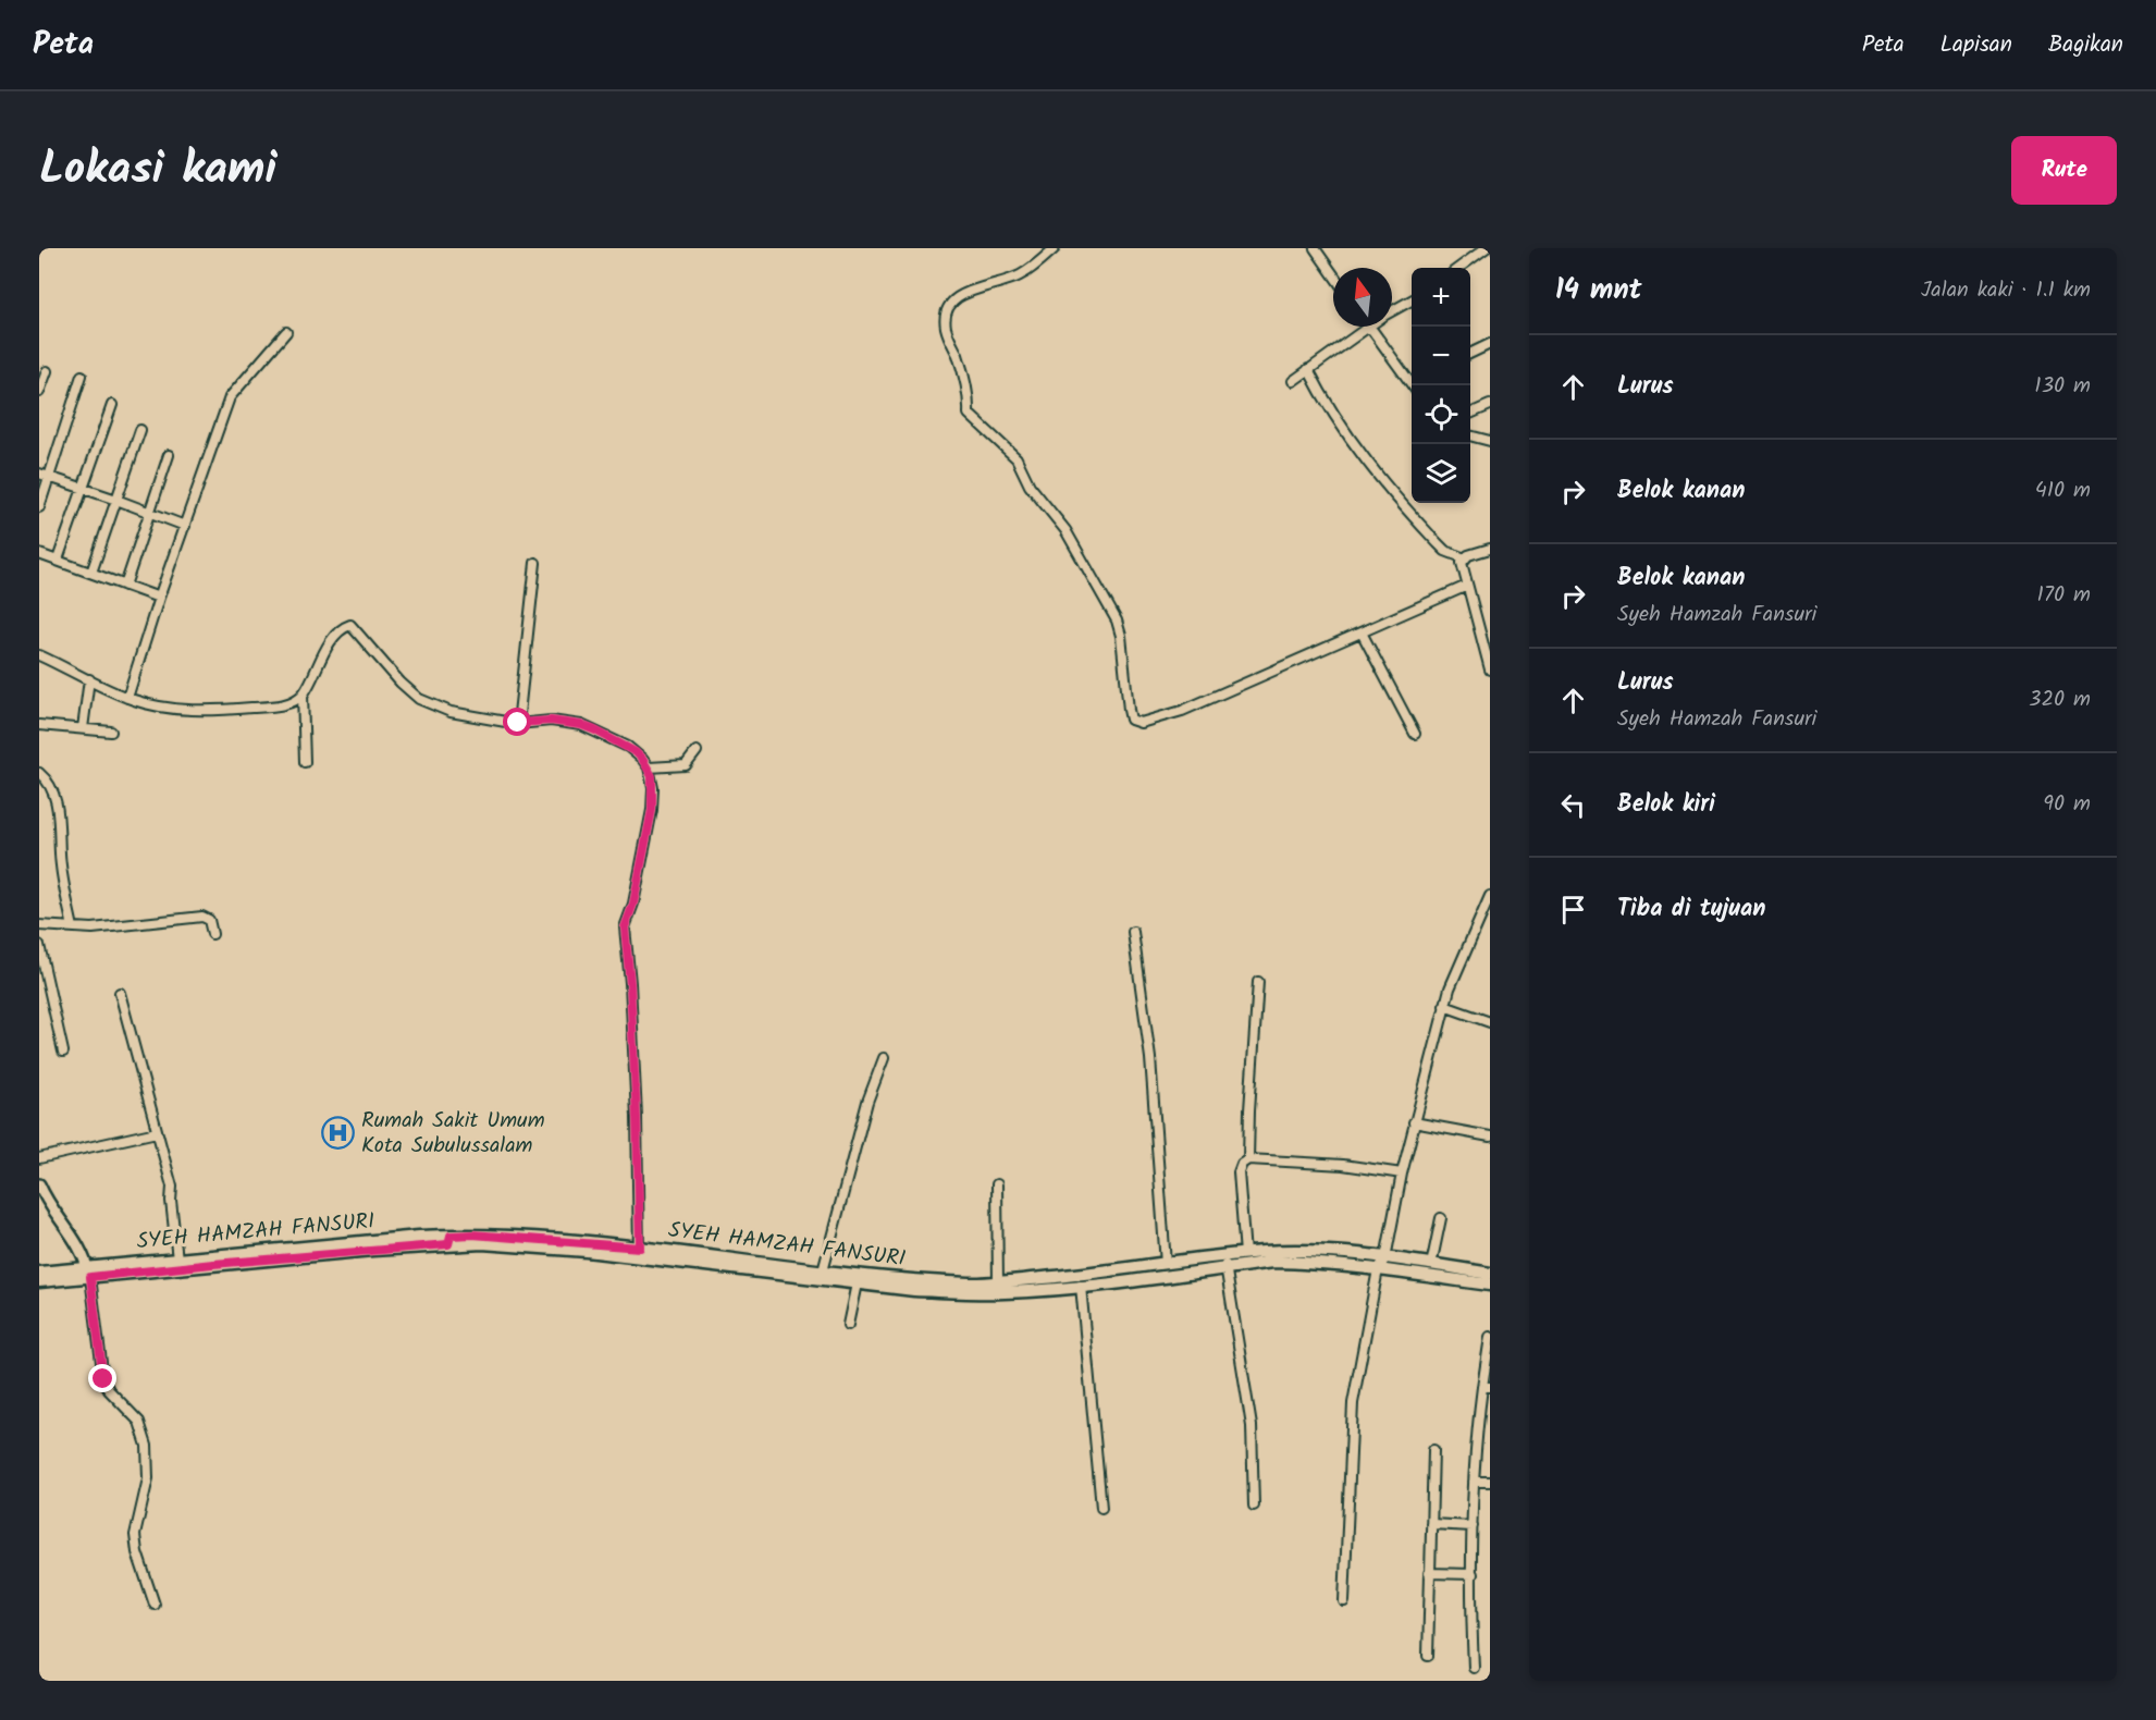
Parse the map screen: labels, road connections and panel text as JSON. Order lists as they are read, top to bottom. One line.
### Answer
{"streets":{"main road":["SYEH HAMZAH FANSURI"]},"places":{"hospital":["Rumah Sakit Umum Kota Subulussalam"]},"north":"top","page":{"header":"Peta","nav":["Peta","Lapisan","Bagikan"],"title":"Lokasi kami","buttons":"Rute","heading":["14 mnt","Jalan kaki · 1.1 km"],"map_buttons":["+","−"],"list":[["Lurus","130 m"],["Belok kanan","410 m"],["Belok kanan","Syeh Hamzah Fansuri","170 m"],["Lurus","Syeh Hamzah Fansuri","320 m"],["Belok kiri","90 m"],"Tiba di tujuan"]}}
